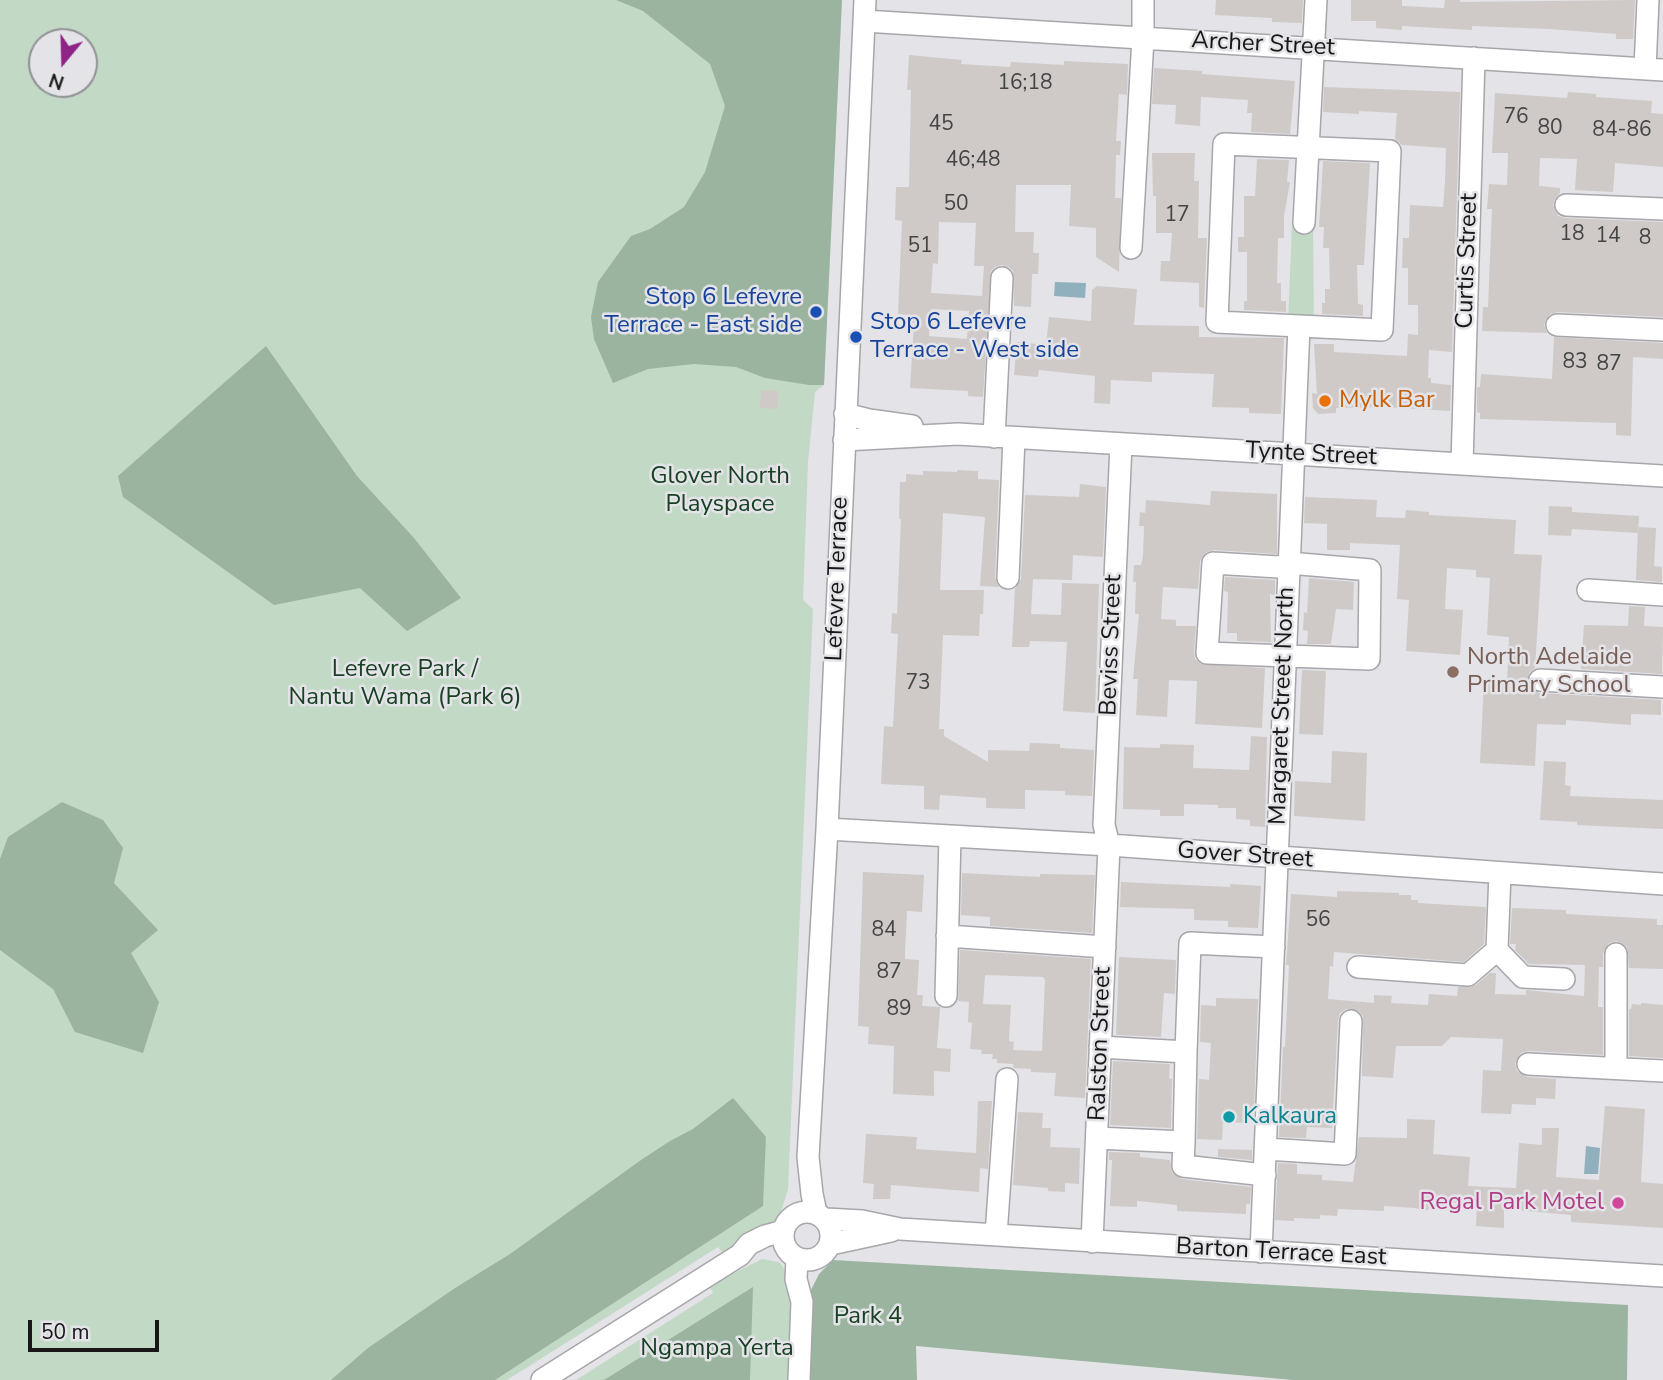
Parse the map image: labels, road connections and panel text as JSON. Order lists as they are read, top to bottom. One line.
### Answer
{"streets":{"street":["Archer Street","Curtis Street","Tynte Street","Lefevre Terrace","Beviss Street","Margaret Street North","Gover Street","Ralston Street","Barton Terrace East"]},"crossings":[["Archer Street","Curtis Street"],["Archer Street","Lefevre Terrace"],["Curtis Street","Tynte Street"],["Tynte Street","Lefevre Terrace"],["Tynte Street","Beviss Street"],["Tynte Street","Margaret Street North"],["Lefevre Terrace","Gover Street"],["Lefevre Terrace","Barton Terrace East"],["Beviss Street","Gover Street"],["Beviss Street","Ralston Street"],["Margaret Street North","Gover Street"],["Margaret Street North","Barton Terrace East"],["Gover Street","Ralston Street"],["Ralston Street","Barton Terrace East"]],"parks":["Glover North Playspace","Lefevre Park / Nantu Wama (Park 6)","Park 4","Ngampa Yerta"],"places":["Stop 6 Lefevre Terrace - East side","Stop 6 Lefevre Terrace - West side","Mylk Bar","North Adelaide Primary School","Kalkaura","Regal Park Motel"],"house_numbers":["16;18","76","45","80","84-86","46;48","50","17","18","14","8","51","83","87","73","56","84","87","89"],"scale_bar":"50 m","north":"bottom"}
